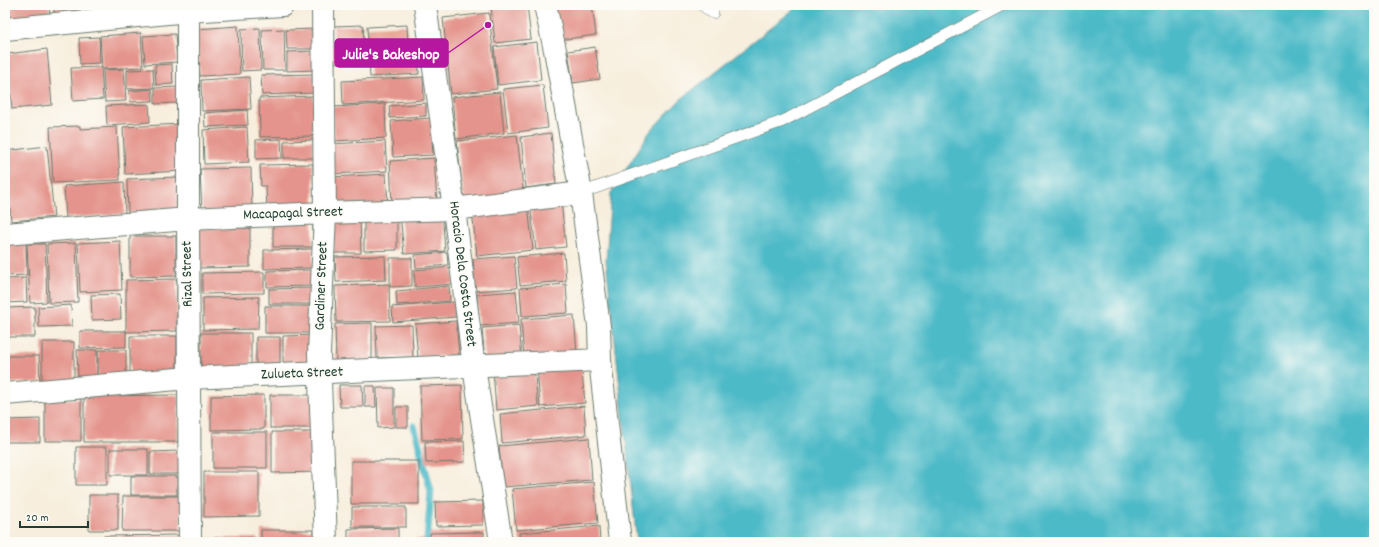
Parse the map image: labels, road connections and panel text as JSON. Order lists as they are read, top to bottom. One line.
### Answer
{"streets":{"street":["Macapagal Street","Rizal Street","Horacio Dela Costa Street","Gardiner Street","Zulueta Street"]},"crossings":[["Macapagal Street","Rizal Street"],["Macapagal Street","Horacio Dela Costa Street"],["Macapagal Street","Gardiner Street"],["Rizal Street","Zulueta Street"],["Horacio Dela Costa Street","Zulueta Street"],["Gardiner Street","Zulueta Street"]],"places":["Julie's Bakeshop"],"scale_bar":"20 m"}
